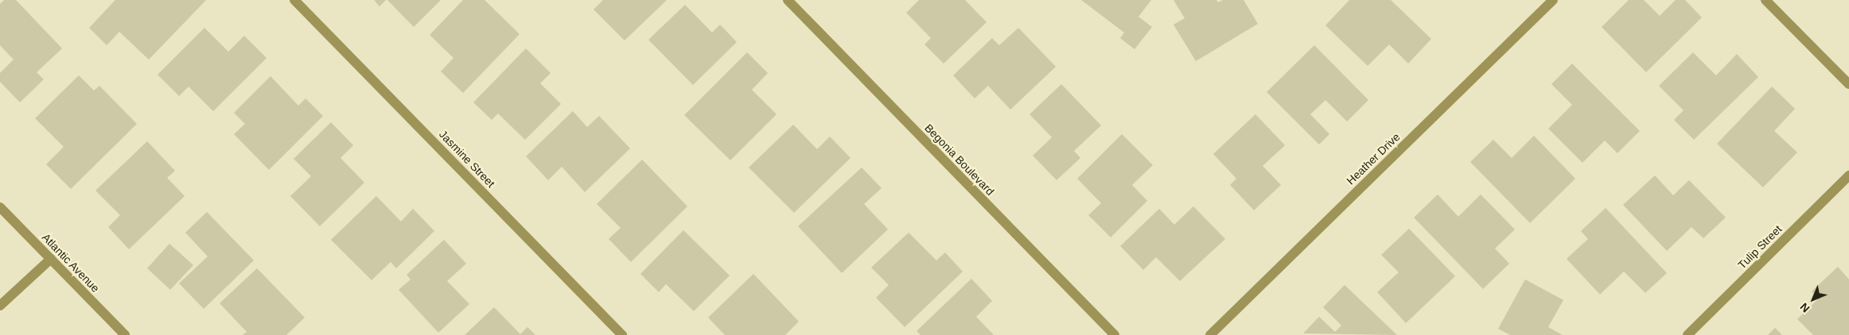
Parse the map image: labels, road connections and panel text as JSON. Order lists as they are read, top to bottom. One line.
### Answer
{"streets":{"street":["Jasmine Street","Heather Drive","Begonia Boulevard","Tulip Street","Atlantic Avenue"]},"north":"bottom left"}
